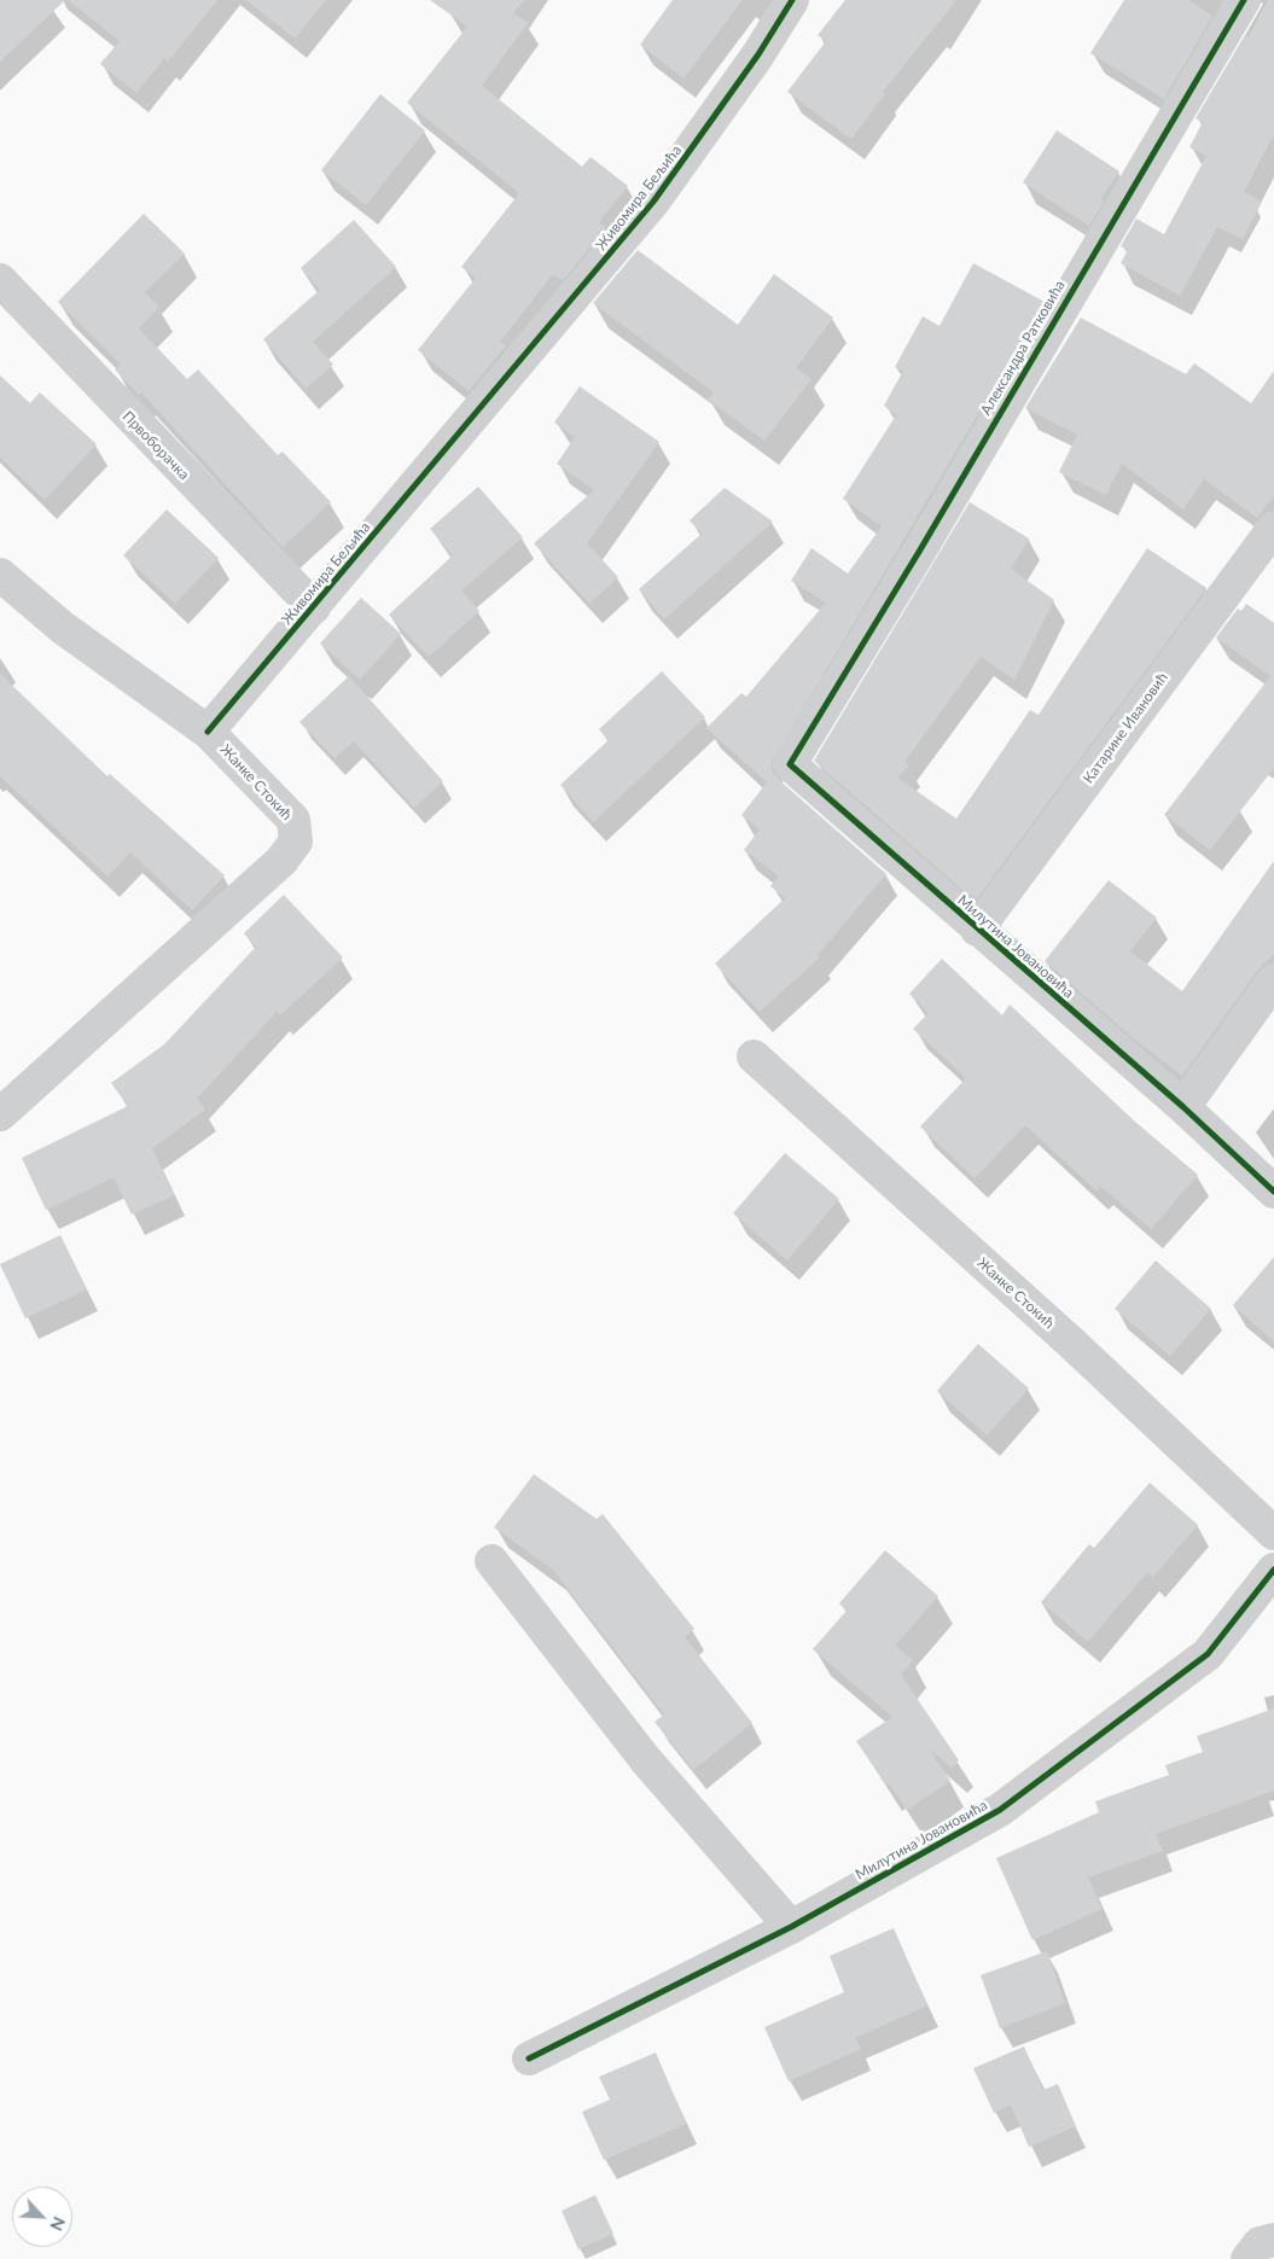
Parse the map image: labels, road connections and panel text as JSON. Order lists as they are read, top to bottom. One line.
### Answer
{"streets":{"street":["Живомира Бељића","Александра Ратковића","Првоборачка","Катарине Ивановић","Жанке Стокић","Милутина Јовановића"]},"crossings":[["Живомира Бељића","Првоборачка"],["Живомира Бељића","Жанке Стокић"],["Александра Ратковића","Милутина Јовановића"],["Катарине Ивановић","Милутина Јовановића"]],"north":"bottom right"}
